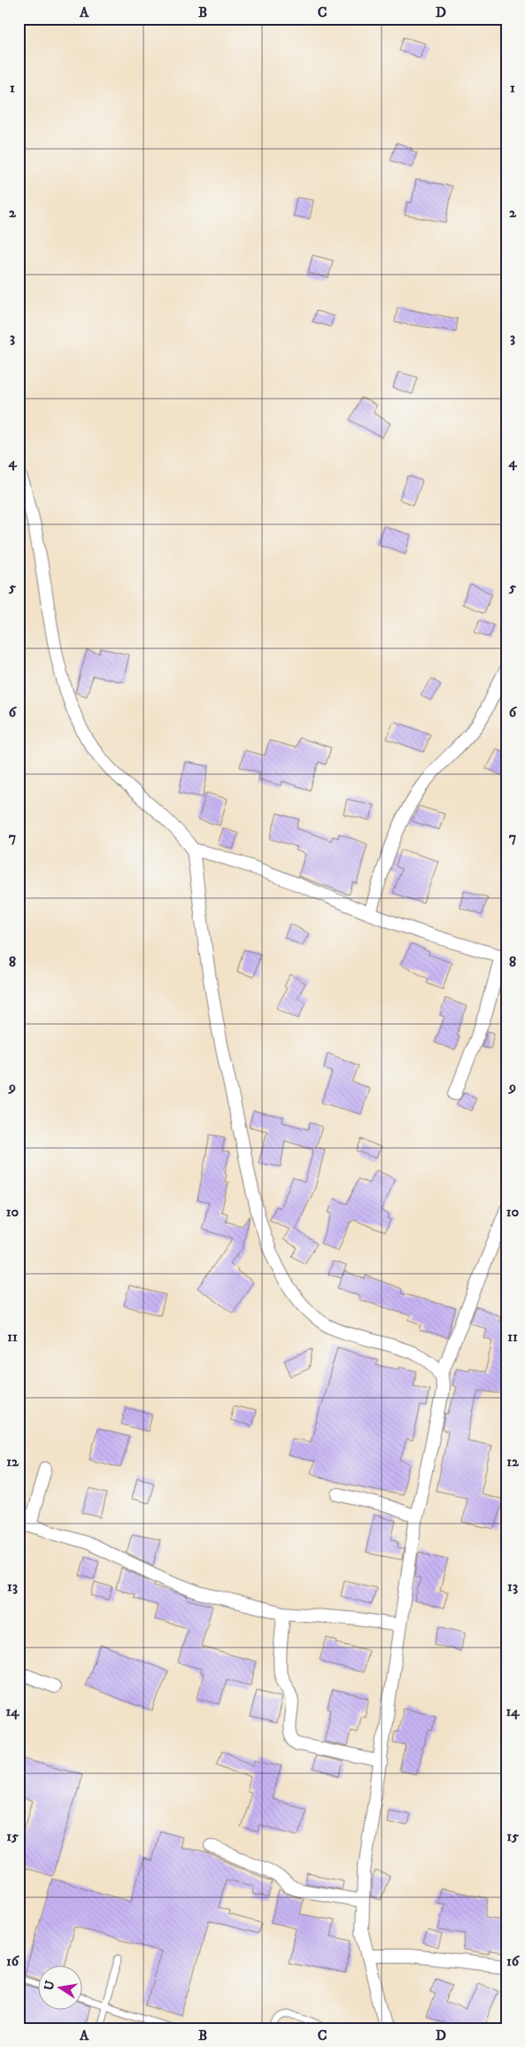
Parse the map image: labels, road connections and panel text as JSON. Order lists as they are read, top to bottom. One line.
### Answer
{"north":"left","grid":{"columns":["A","B","C","D"],"rows":["1","2","3","4","5","6","7","8","9","10","11","12","13","14","15","16"]}}
